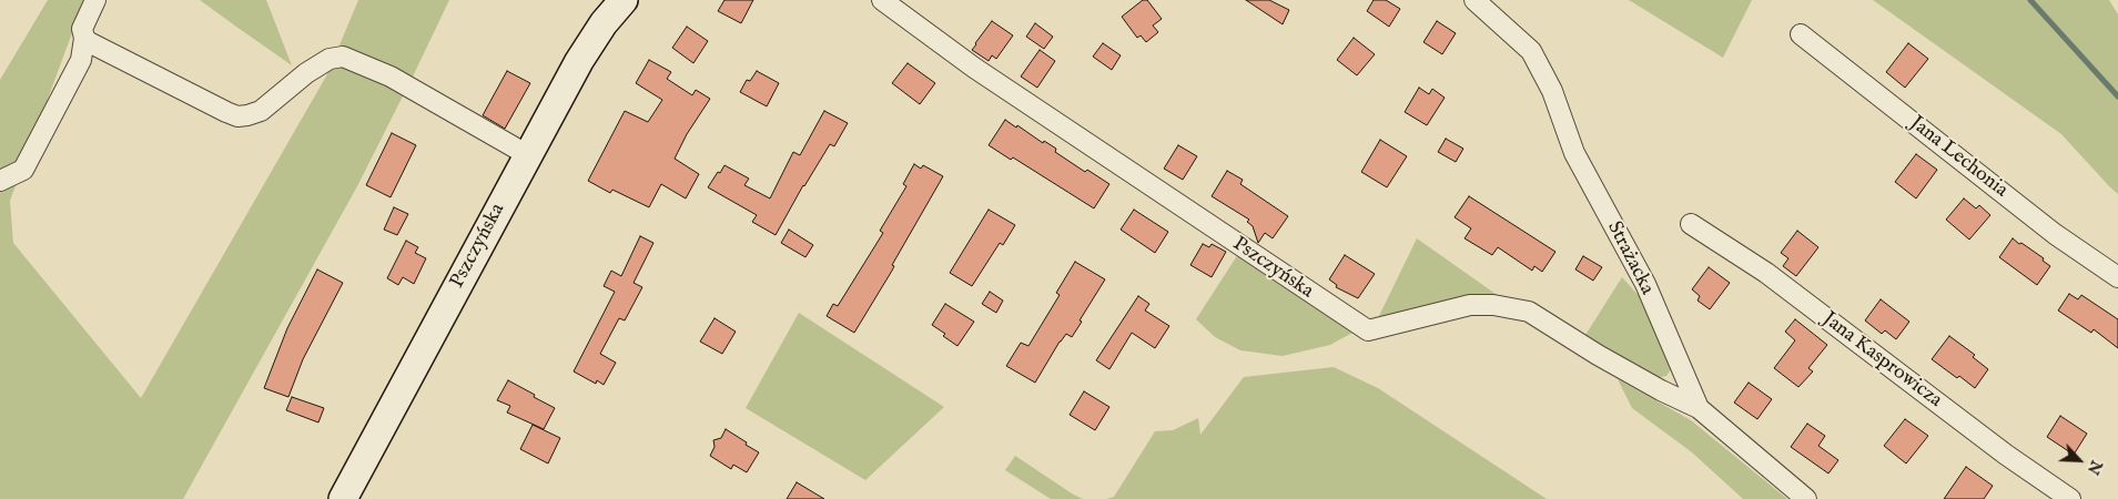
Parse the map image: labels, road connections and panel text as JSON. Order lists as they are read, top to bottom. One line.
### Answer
{"streets":{"street":["Jana Lechonia","Pszczyńska","Strażacka","Jana Kasprowicza"]},"crossings":[["Pszczyńska","Strażacka"]],"north":"bottom right"}
